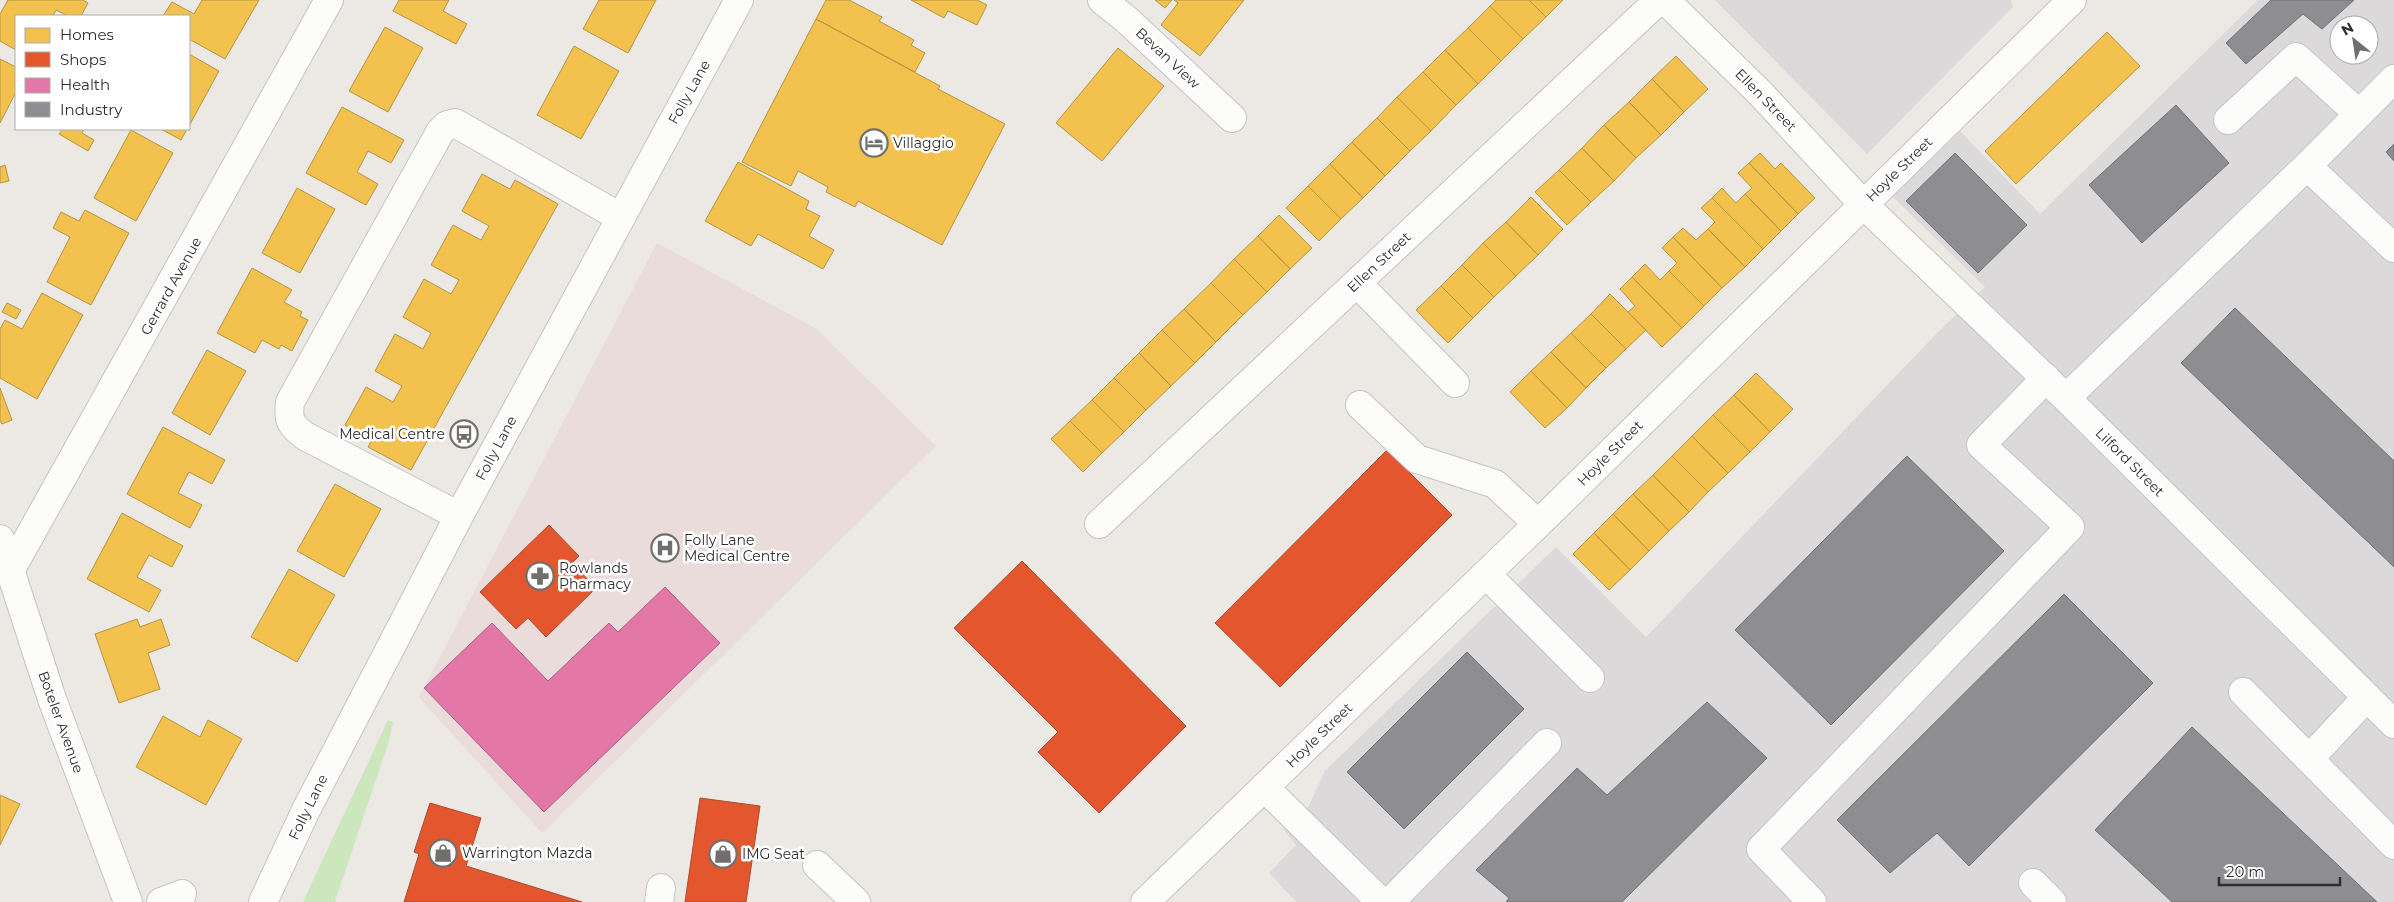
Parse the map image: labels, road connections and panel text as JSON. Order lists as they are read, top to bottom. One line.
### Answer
{"streets":{"street":["Bevan View","Folly Lane","Ellen Street","Hoyle Street","Gerrard Avenue","Lilford Street","Boteler Avenue"]},"crossings":[["Ellen Street","Hoyle Street"],["Ellen Street","Lilford Street"],["Hoyle Street","Lilford Street"],["Gerrard Avenue","Boteler Avenue"]],"places":{"hotel":["Villaggio"],"bus stop":["Medical Centre"],"hospital":["Folly Lane Medical Centre"],"pharmacy":["Rowlands Pharmacy"],"shop":["Warrington Mazda","IMG Seat"]},"legend":["Homes","Shops","Health","Industry"],"scale_bar":"20 m","north":"top left"}
